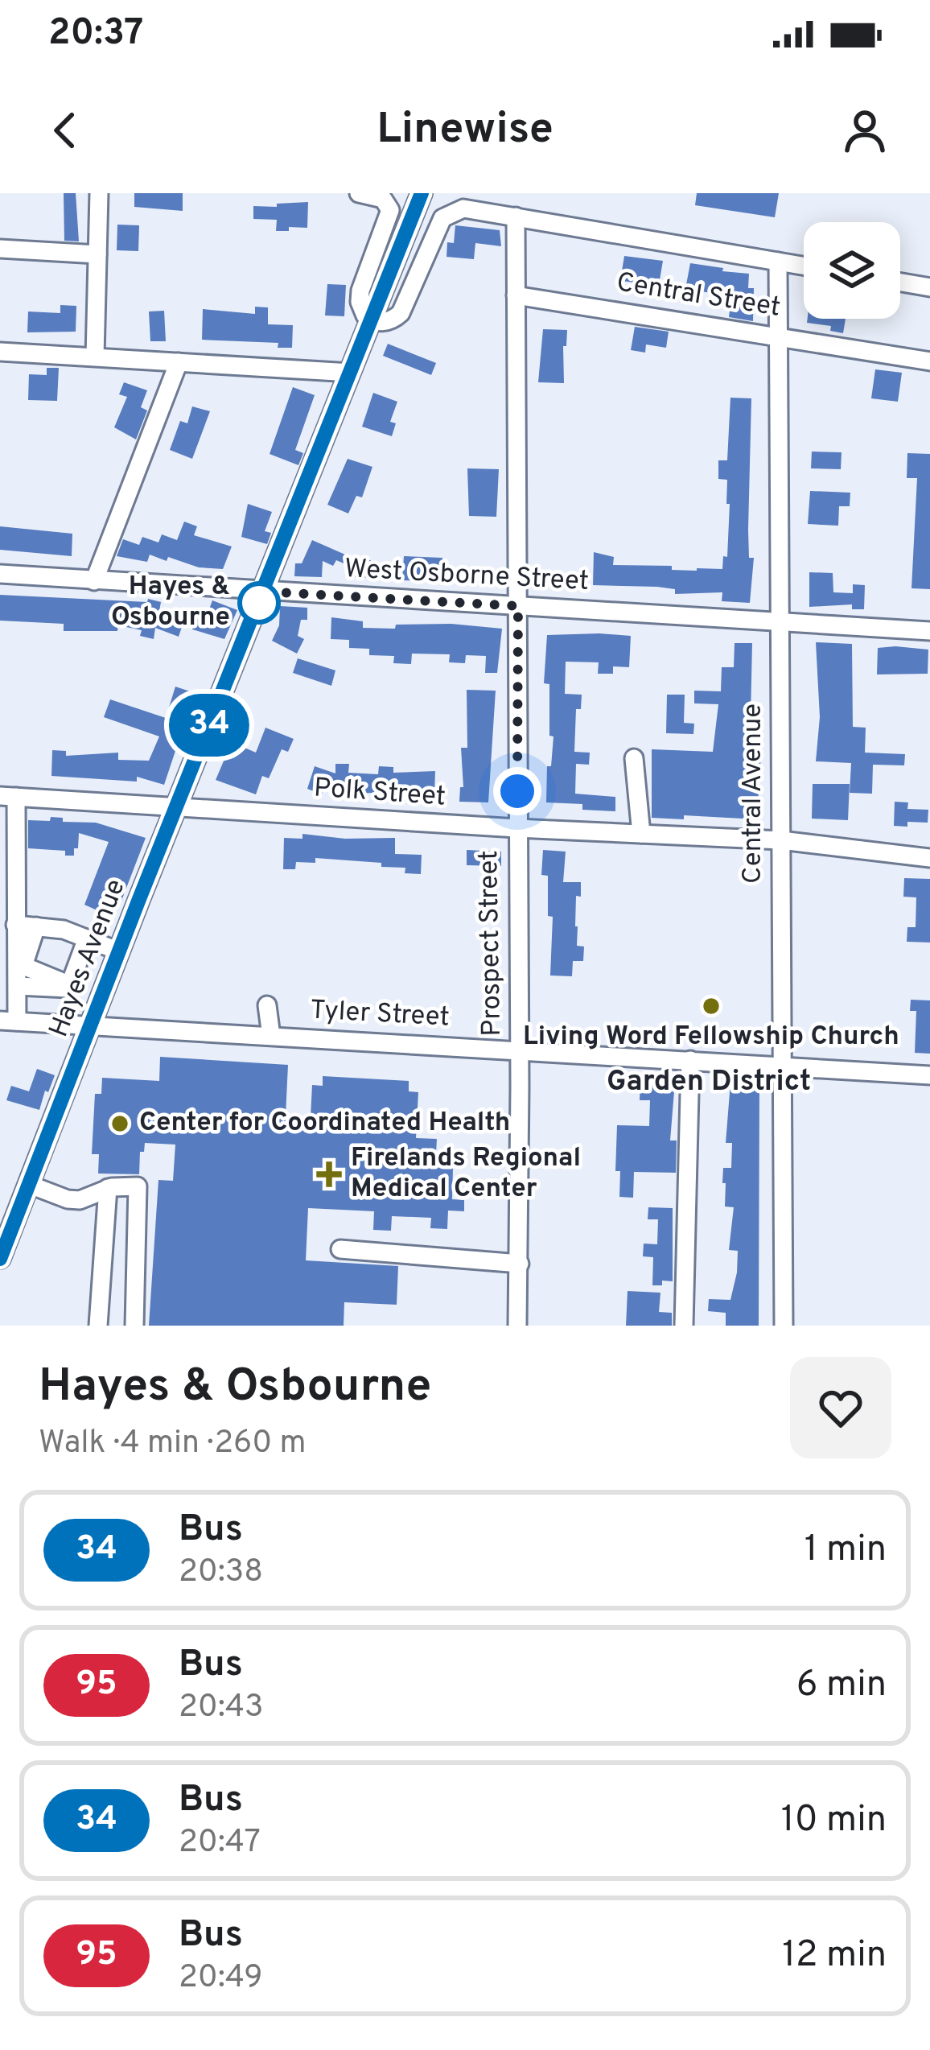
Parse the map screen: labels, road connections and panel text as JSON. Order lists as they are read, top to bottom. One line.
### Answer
{"streets":{"main road":["Hayes Avenue"],"street":["Central Street","West Osborne Street","Polk Street","Central Avenue","Prospect Street","Tyler Street"]},"crossings":[["Central Street","Central Avenue"],["Central Street","Prospect Street"],["West Osborne Street","Central Avenue"],["West Osborne Street","Prospect Street"],["West Osborne Street","Hayes Avenue"],["Polk Street","Central Avenue"],["Polk Street","Prospect Street"],["Polk Street","Hayes Avenue"],["Central Avenue","Tyler Street"],["Prospect Street","Tyler Street"],["Hayes Avenue","Tyler Street"]],"districts":["Garden District"],"places":{"other":["Hayes & Osbourne","Living Word Fellowship Church","Center for Coordinated Health"],"health":["Firelands Regional Medical Center"]},"lines":["bus line 34"],"page":{"status":"20:37","header":"Linewise","on_map":"34","heading":["Hayes & Osbourne","Walk · 4 min · 260 m"],"list":[{"mark":"34","name":"Bus","note":"20:38","value":"1 min"},{"mark":"95","name":"Bus","note":"20:43","value":"6 min"},{"mark":"34","name":"Bus","note":"20:47","value":"10 min"},{"mark":"95","name":"Bus","note":"20:49","value":"12 min"}]}}
